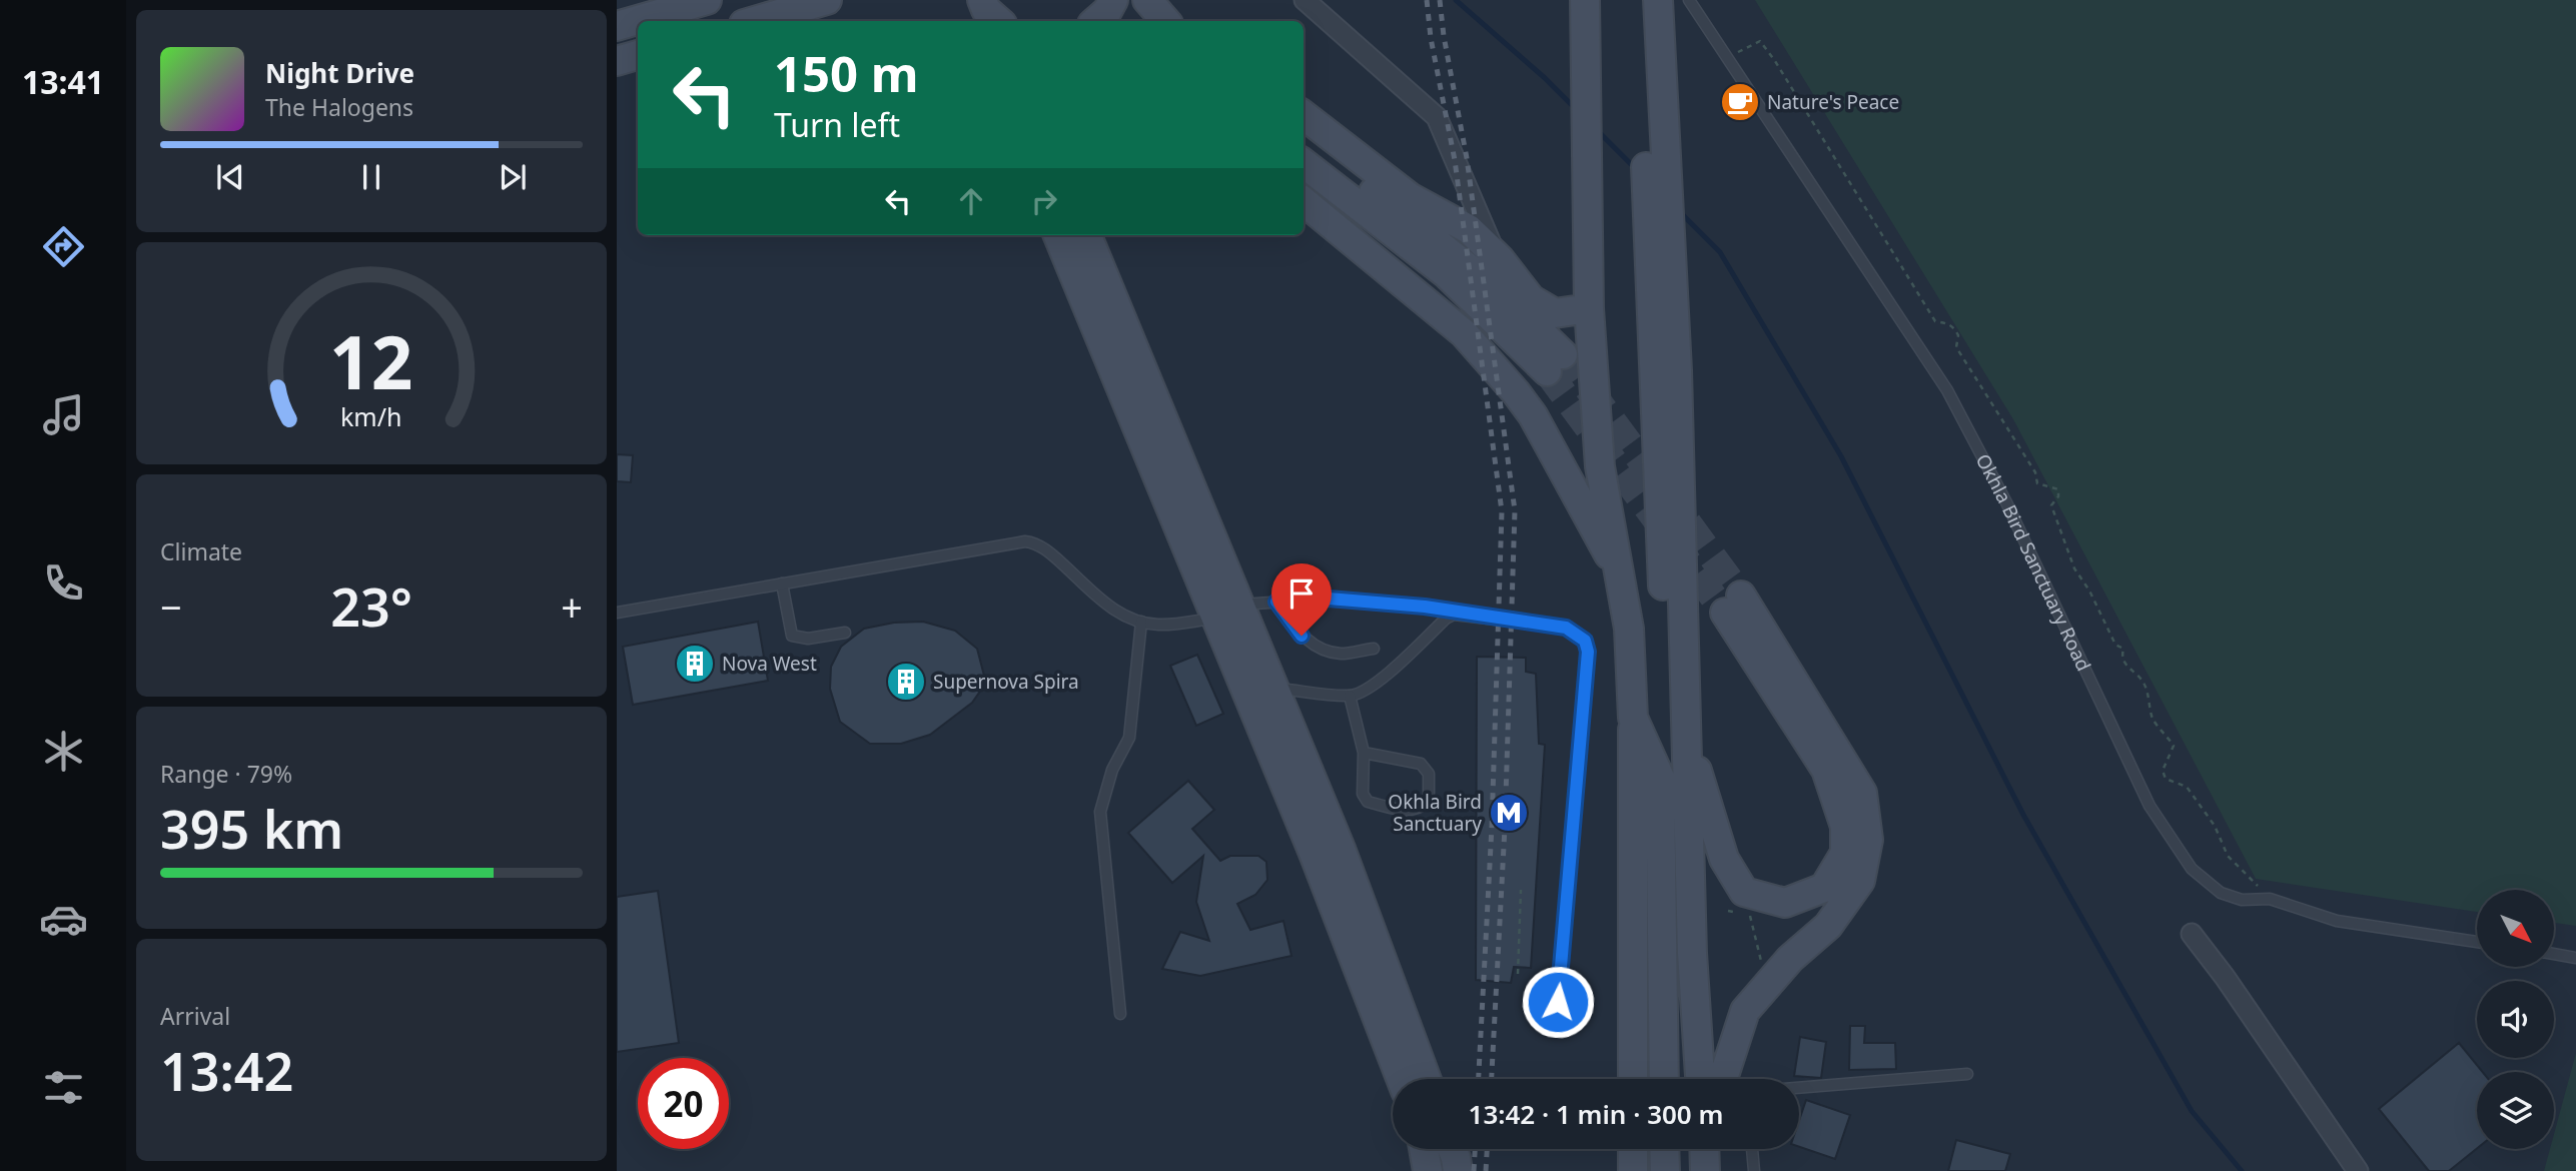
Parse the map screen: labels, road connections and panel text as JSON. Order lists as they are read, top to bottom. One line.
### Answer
{"streets":{"lane":["Okhla Bird Sanctuary Road"]},"places":{"cafe":["Nature's Peace"],"building":["Nova West","Supernova Spira"],"metro station":["Okhla Bird Sanctuary"]},"north":"bottom right","page":{"tabs":"13:41","turn":["150 m","Turn left"],"song":["Night Drive","The Halogens"],"tile":["Climate",["Range · 79%","395 km"],["Arrival","13:42"]],"heat":["−","23°","+"],"limit":"20","trip":"13:42 · 1 min · 300 m","gauge":["12","km/h"]}}
